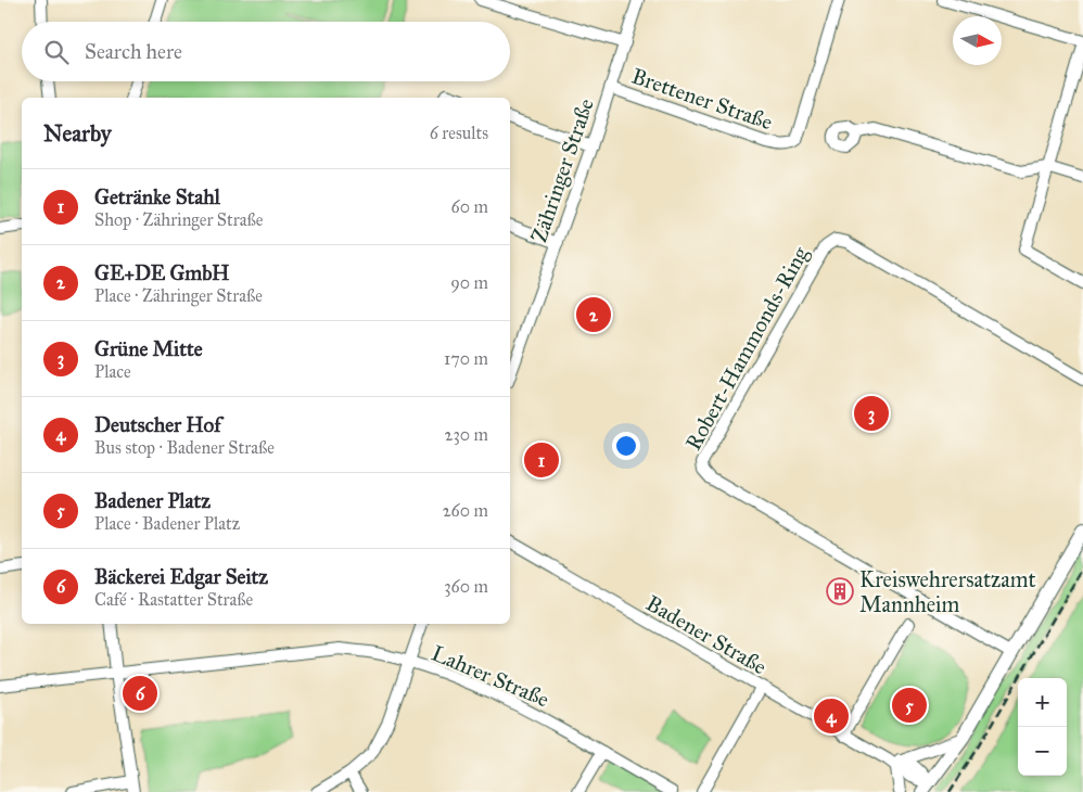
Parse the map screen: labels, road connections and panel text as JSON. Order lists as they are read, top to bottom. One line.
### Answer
{"streets":{"street":["Brettener Straße","Zähringer Straße","Robert-Hammonds-Ring","Badener Straße","Lahrer Straße"]},"crossings":[["Brettener Straße","Zähringer Straße"]],"places":{"building":["Kreiswehrersatzamt Mannheim"]},"north":"right","page":{"search":"Search here","heading":["Nearby","6 results"],"list":[{"mark":"1","name":"Getränke Stahl","note":"Shop · Zähringer Straße","value":"60 m"},{"mark":"2","name":"GE+DE GmbH","note":"Place · Zähringer Straße","value":"90 m"},{"mark":"3","name":"Grüne Mitte","note":"Place","value":"170 m"},{"mark":"4","name":"Deutscher Hof","note":"Bus stop · Badener Straße","value":"230 m"},{"mark":"5","name":"Badener Platz","note":"Place · Badener Platz","value":"260 m"},{"mark":"6","name":"Bäckerei Edgar Seitz","note":"Café · Rastatter Straße","value":"360 m"}],"pins":["2","3","1","6","5","4"],"map_buttons":["+","−"]}}
